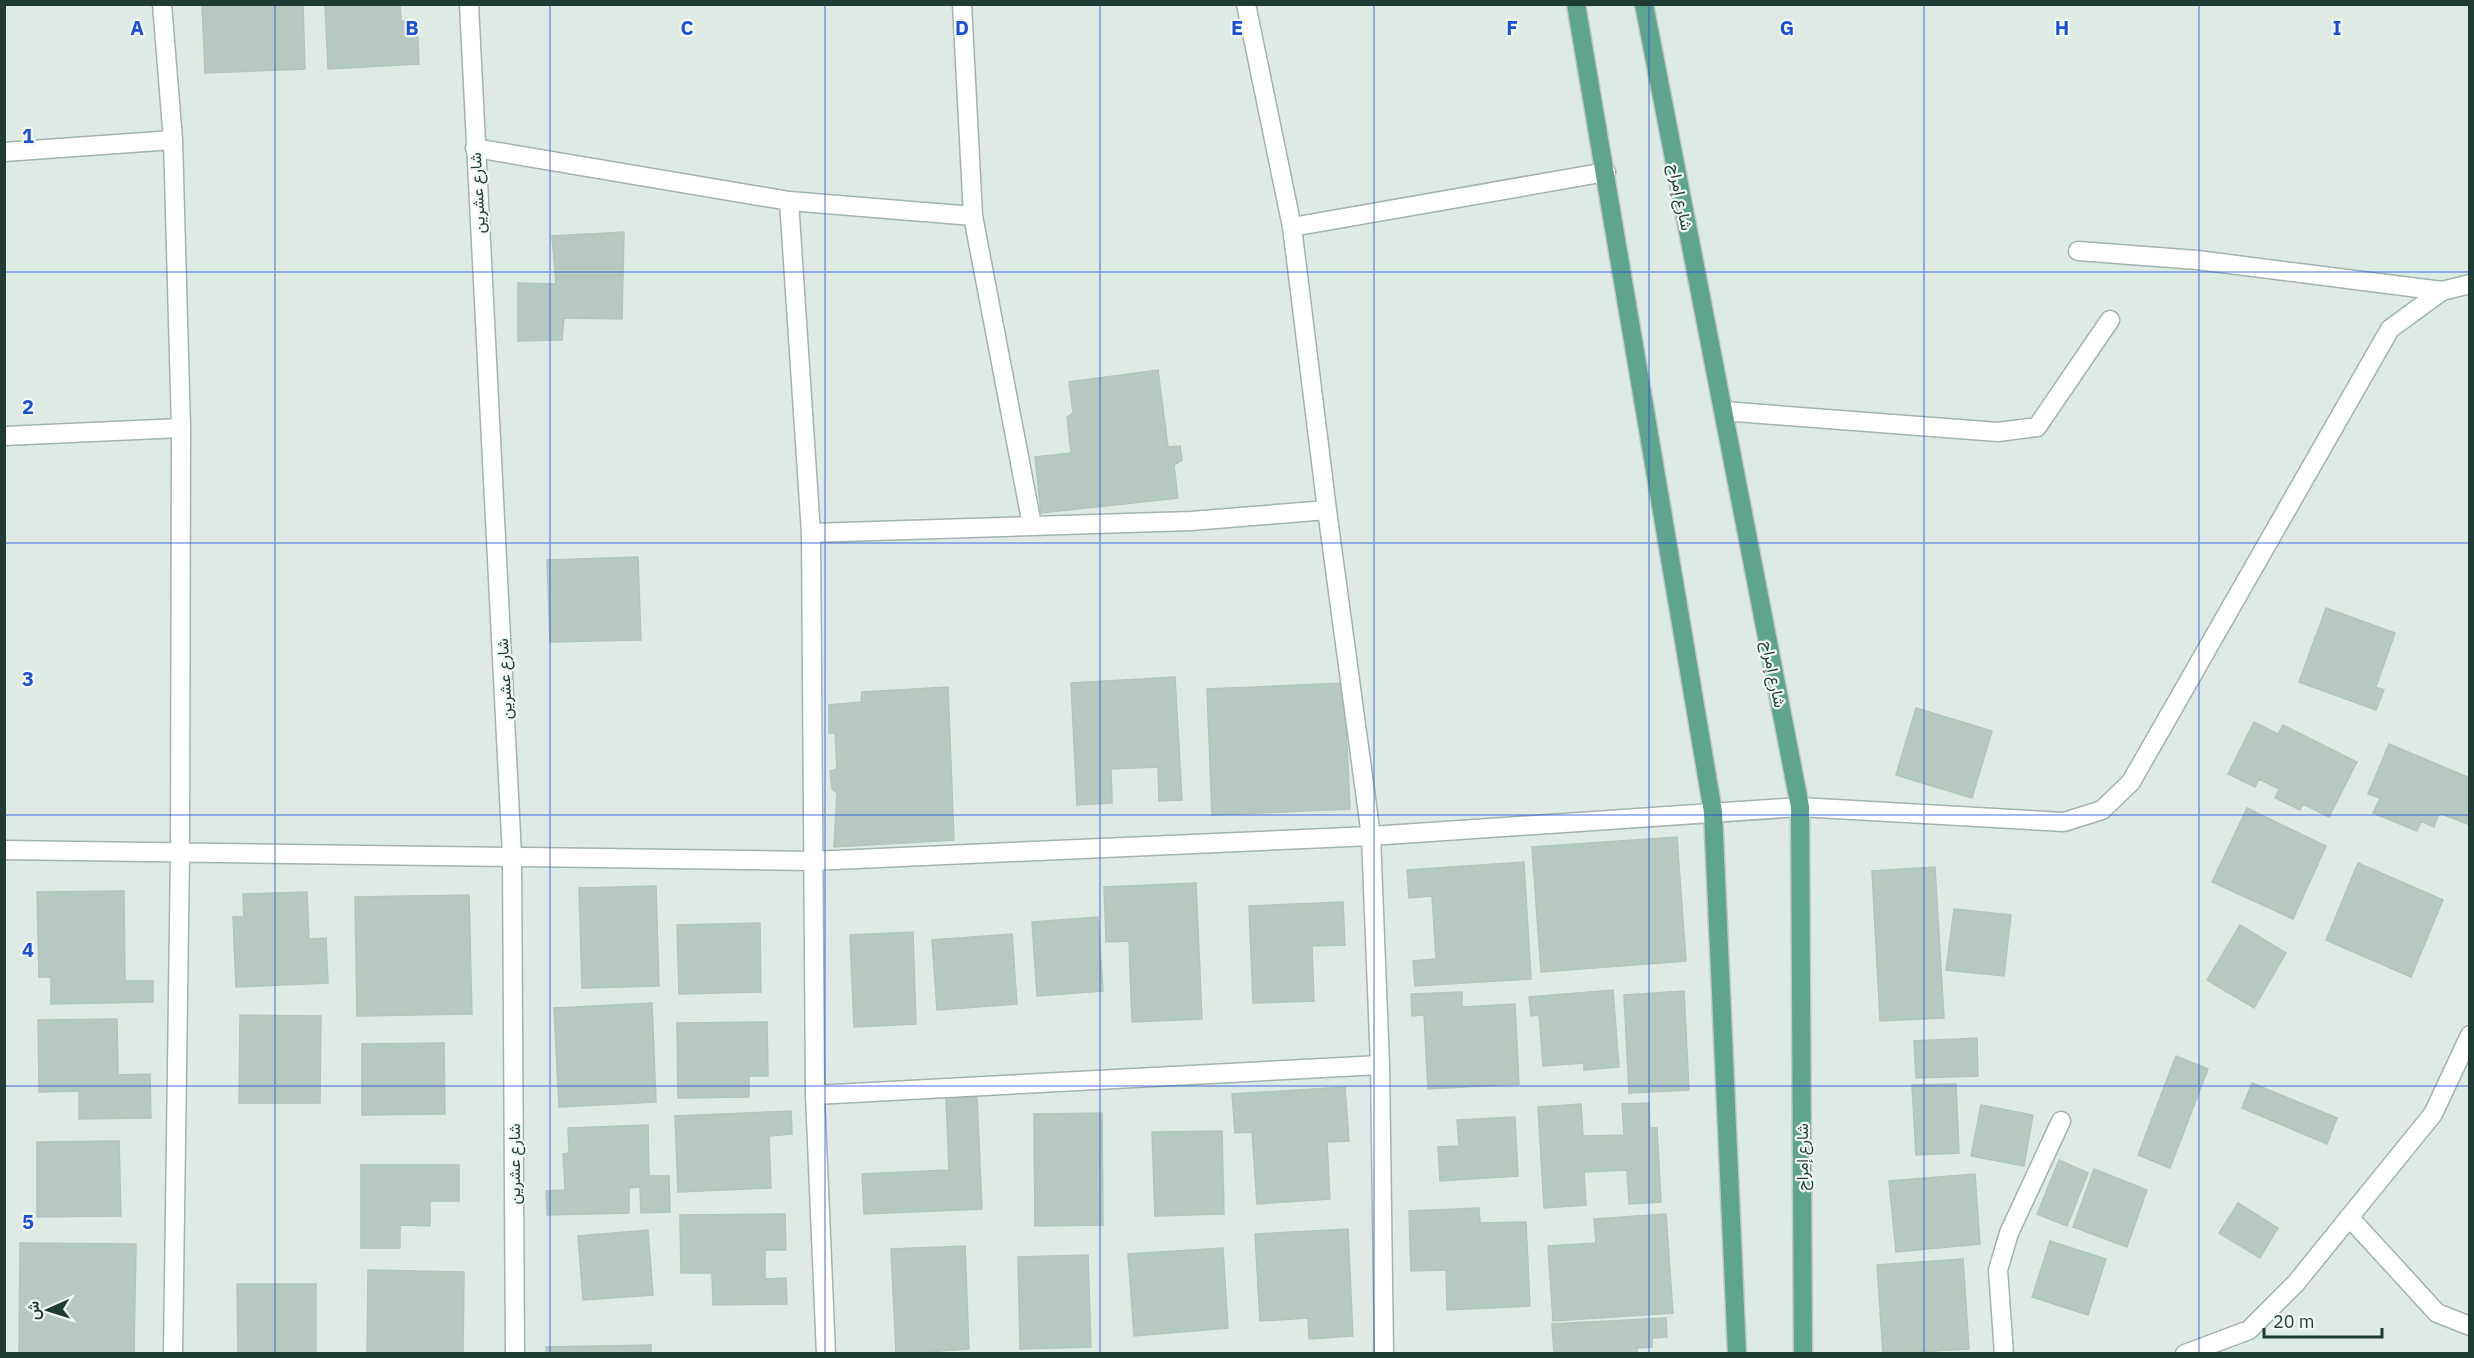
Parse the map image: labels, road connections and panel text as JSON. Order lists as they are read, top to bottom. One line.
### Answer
{"streets":{"main road":["شارع إمراح"],"street":["شارع عشرين"]},"scale_bar":"20 m","north":"left","grid":{"columns":["A","B","C","D","E","F","G","H","I"],"rows":["1","2","3","4","5"]}}
